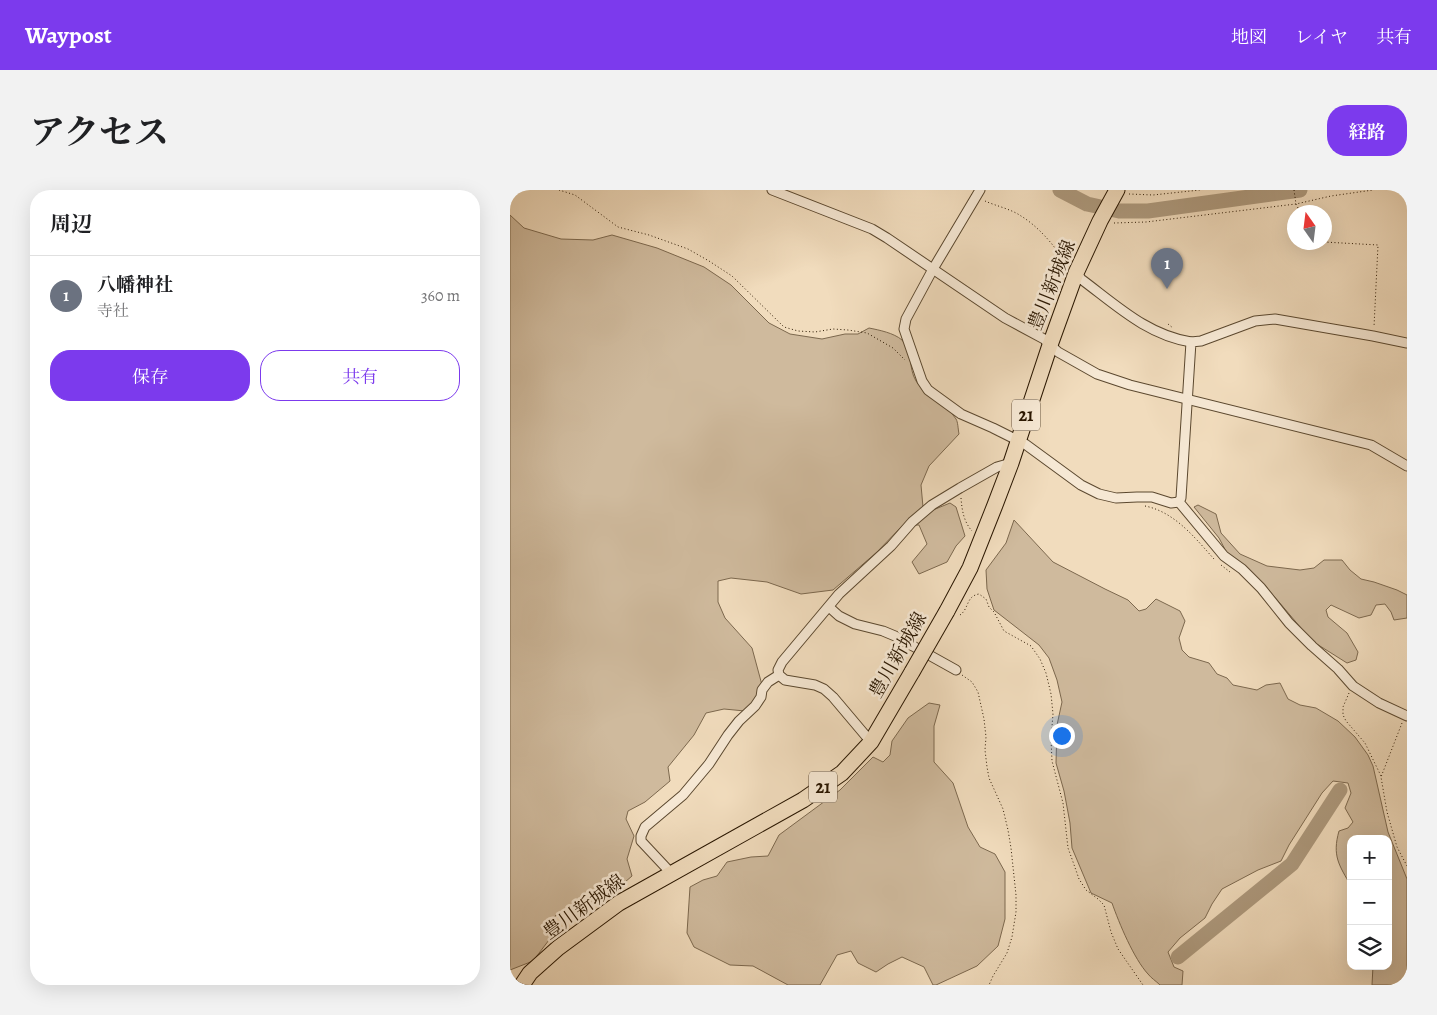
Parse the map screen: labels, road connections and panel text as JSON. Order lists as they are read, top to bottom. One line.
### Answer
{"streets":{"main road":["豊川新城線","21"]},"north":"top","page":{"header":"Waypost","nav":["地図","レイヤ","共有"],"title":"アクセス","buttons":["経路",["保存","共有"]],"heading":"周辺","pins":"1","list":[{"mark":"1","name":"八幡神社","note":"寺社","value":"360 m"}],"map_buttons":["+","−"]}}
